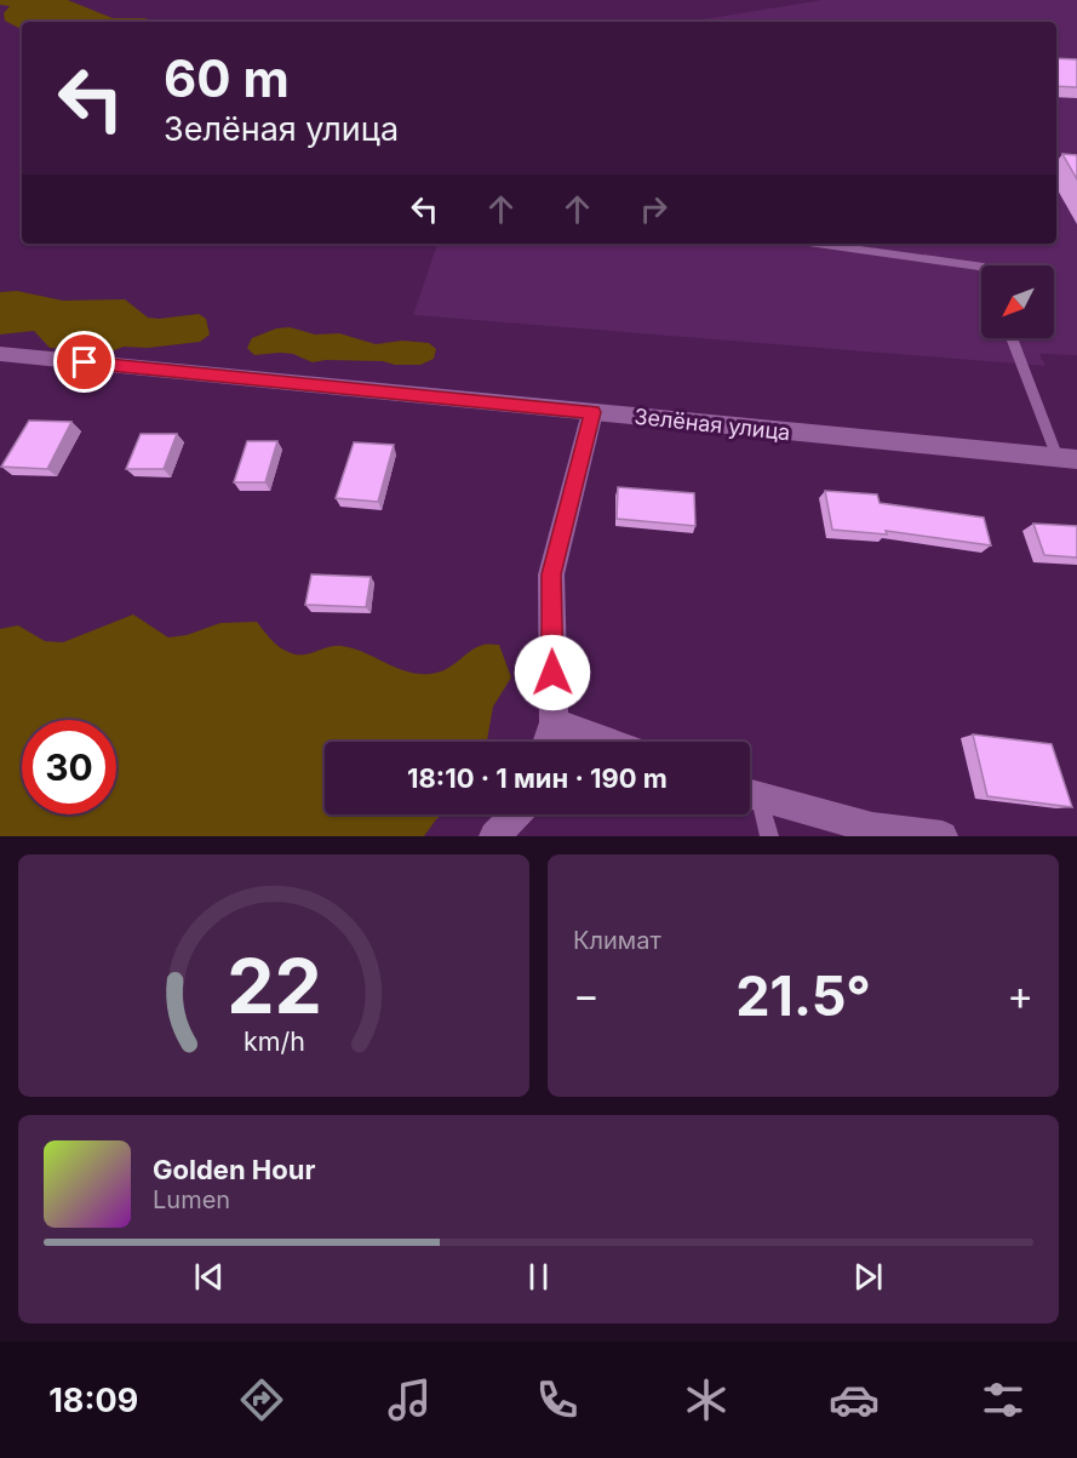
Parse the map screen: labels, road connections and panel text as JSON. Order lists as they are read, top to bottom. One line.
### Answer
{"streets":{"street":["Зелёная улица"]},"north":"bottom left","page":{"turn":["60 m","Зелёная улица"],"limit":"30","trip":"18:10 · 1 мин · 190 m","tile":"Климат","heat":["−","21.5°","+"],"song":["Golden Hour","Lumen"],"tabs":"18:09","gauge":["22","km/h"]}}
